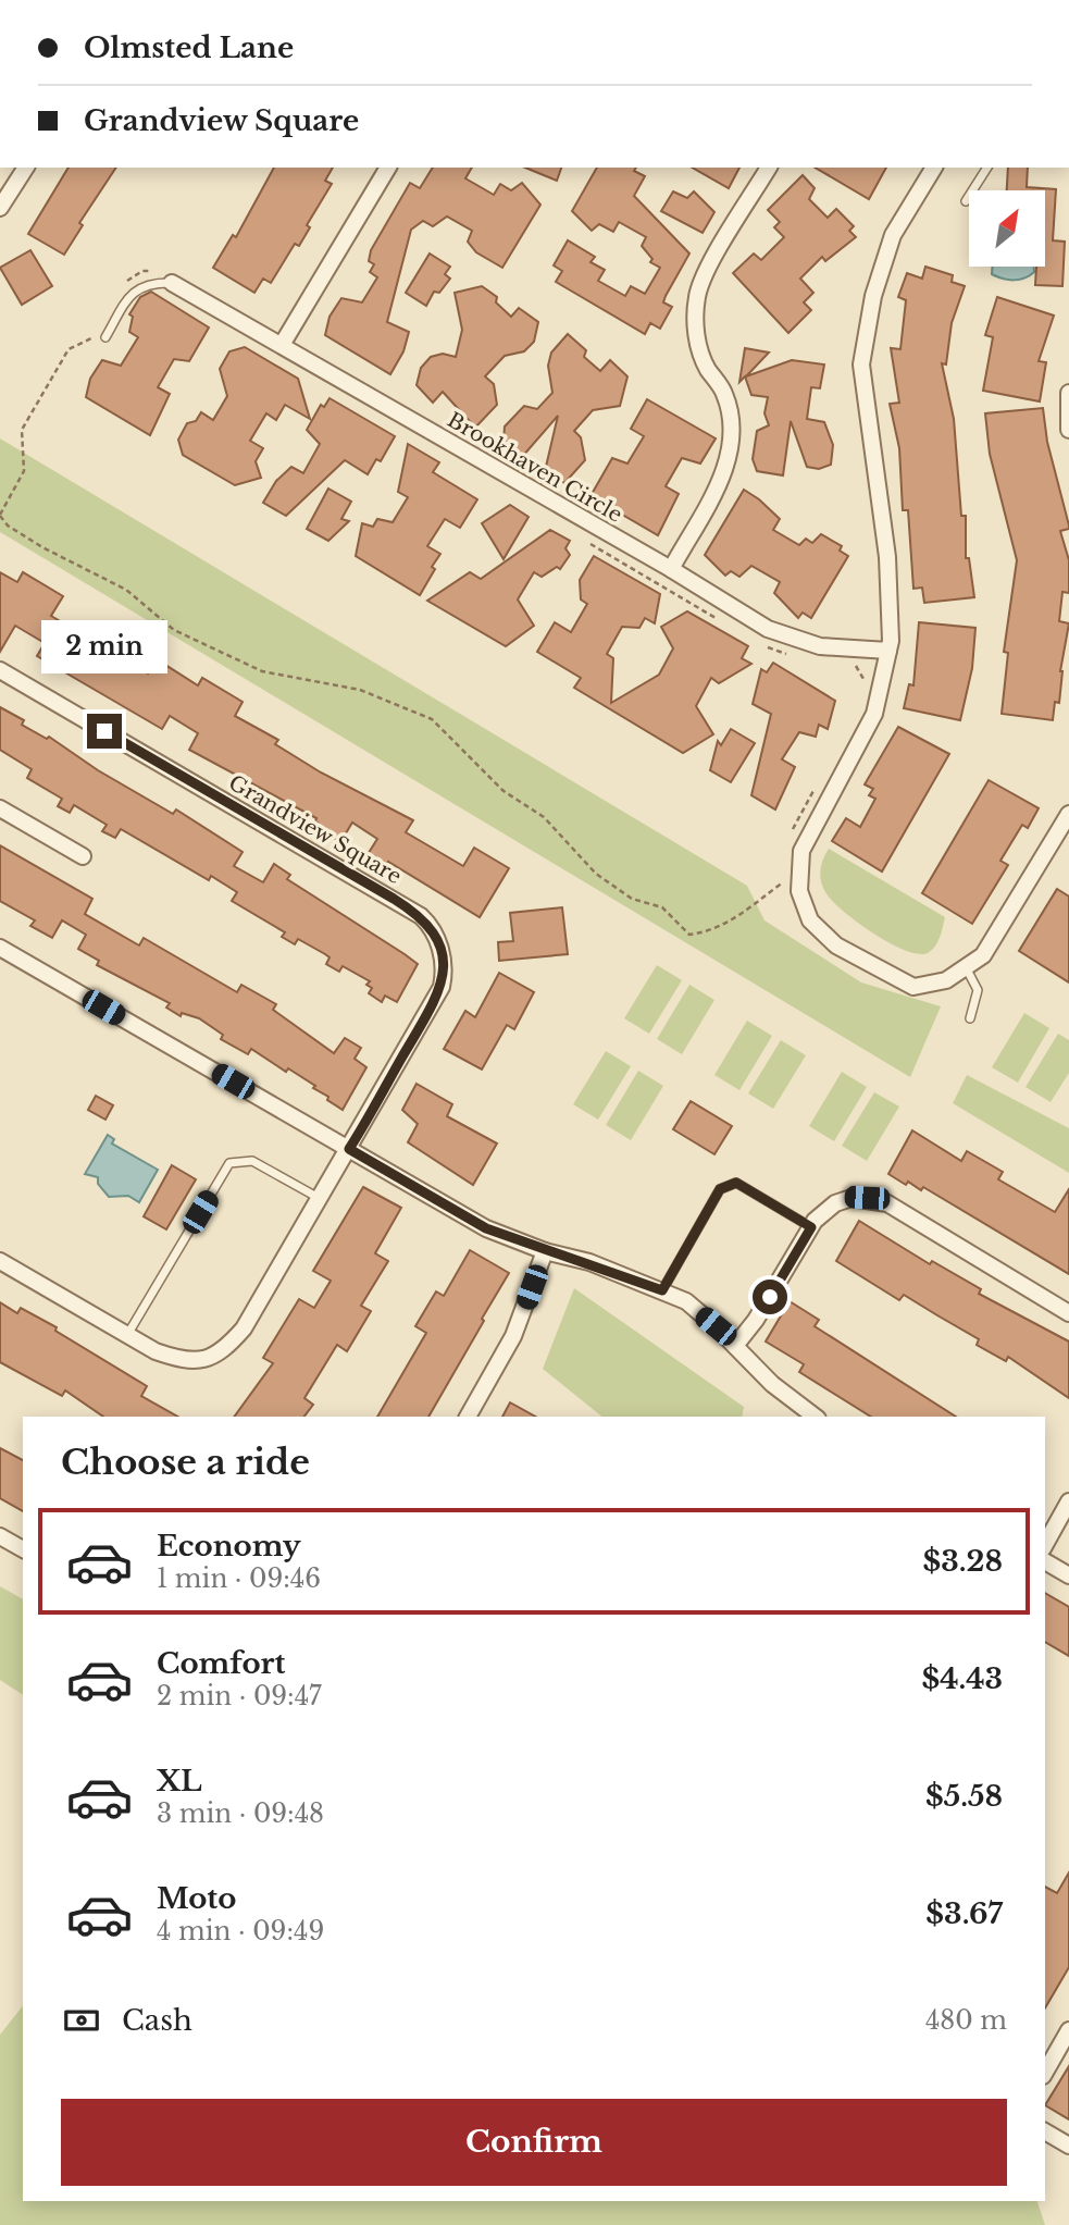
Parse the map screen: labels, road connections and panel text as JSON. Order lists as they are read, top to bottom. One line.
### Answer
{"streets":{"street":["Brookhaven Circle","Grandview Square"]},"north":"top right","page":{"banner":["Olmsted Lane","Grandview Square"],"bubble":"2 min","heading":"Choose a ride","list":[{"name":"Economy","note":"1 min · 09:46","value":"$3.28"},{"name":"Comfort","note":"2 min · 09:47","value":"$4.43"},{"name":"XL","note":"3 min · 09:48","value":"$5.58"},{"name":"Moto","note":"4 min · 09:49","value":"$3.67"}],"pay":["Cash","480 m"],"buttons":"Confirm"}}
